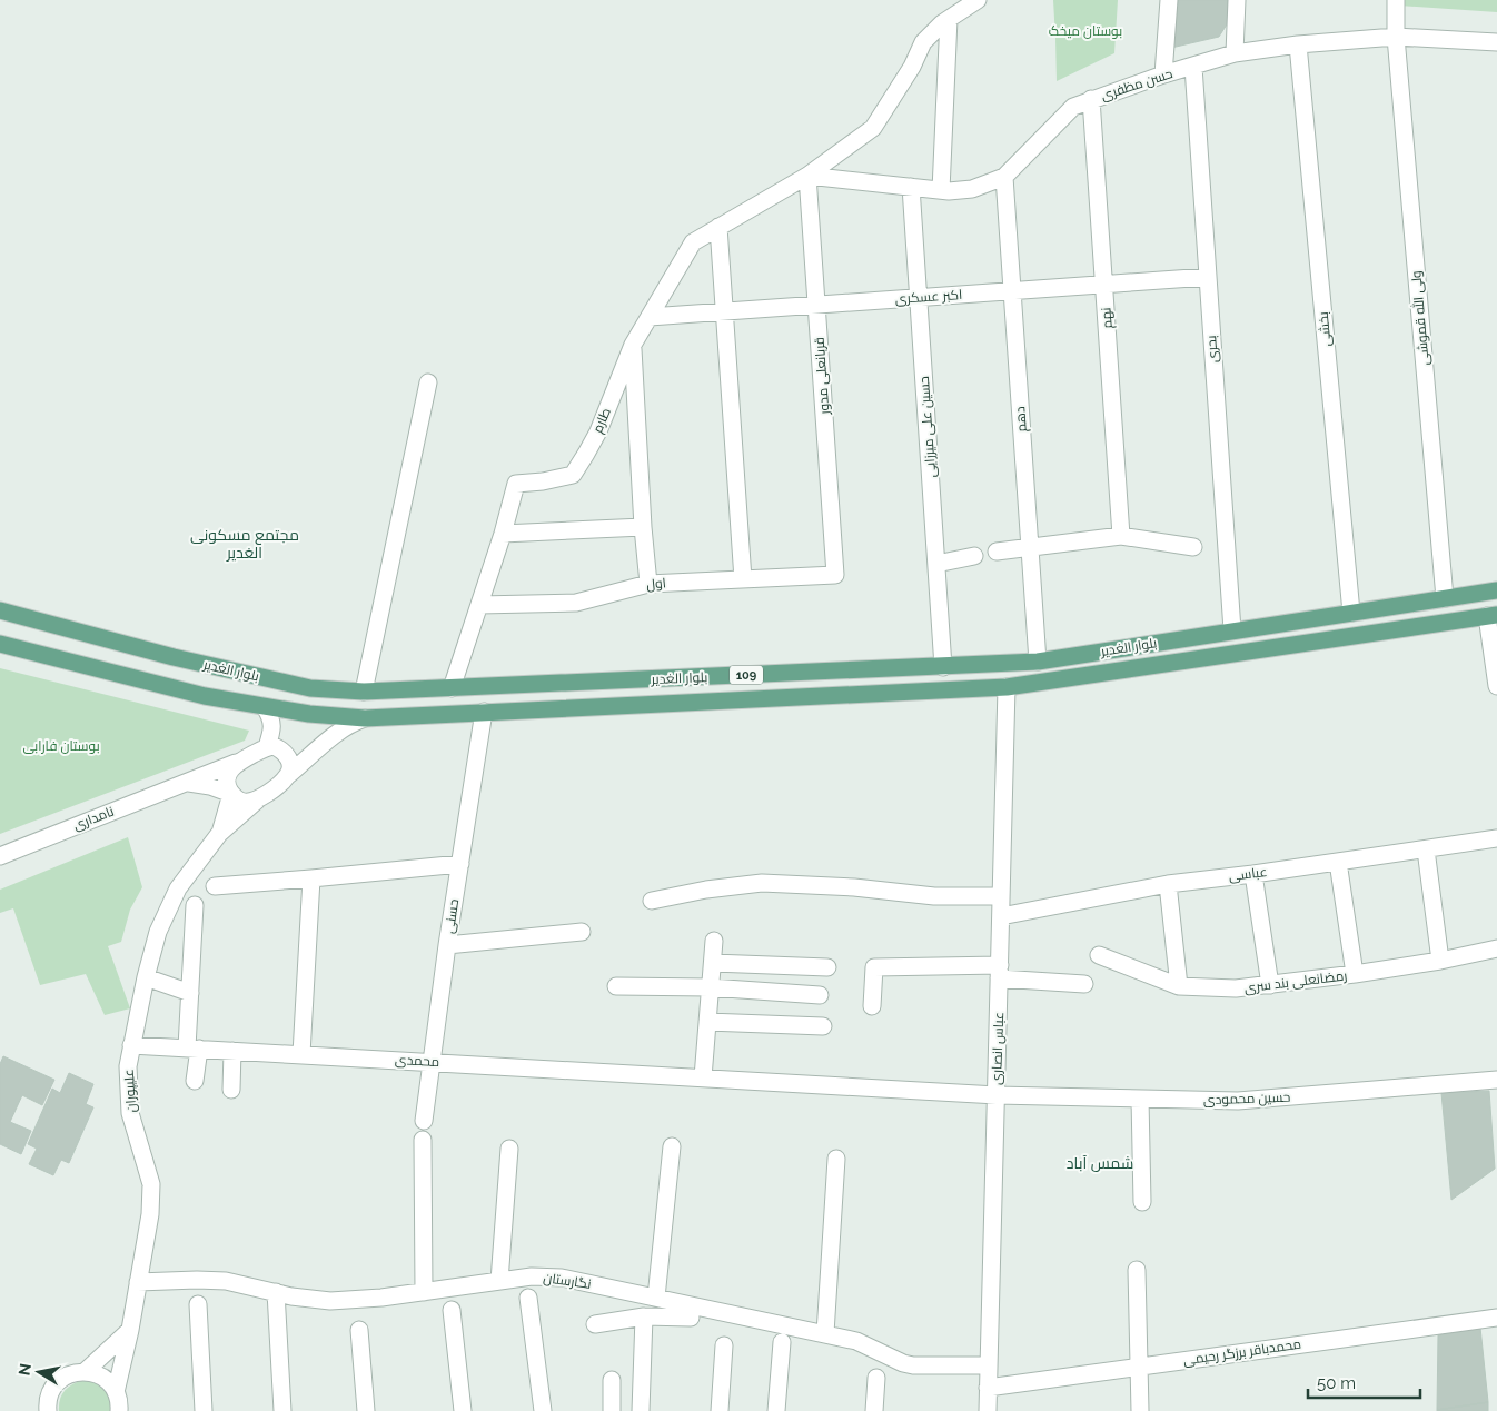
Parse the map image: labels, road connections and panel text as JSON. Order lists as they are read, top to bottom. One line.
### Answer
{"streets":{"main road":["بلوار الغدیر","109"],"street":["حسن مظفری","اکبر عسکری","نهم","ولی الله قموشی","بخشی","بحری","قربانعلی مدور","دهم","طارم","حسین علی میرزایی","اول","نامداری","عباسی","حسنی","رمضانعلی بند سری","عباس انصاری","محمدی","علیپوران","حسین محمودی","نگارستان","محمدباقر برزگر رحیمی"]},"crossings":[["حسن مظفری","نهم"],["حسن مظفری","ولی الله قموشی"],["حسن مظفری","بخشی"],["حسن مظفری","بحری"],["حسن مظفری","قربانعلی مدور"],["حسن مظفری","دهم"],["حسن مظفری","طارم"],["حسن مظفری","حسین علی میرزایی"],["اکبر عسکری","نهم"],["اکبر عسکری","بحری"],["اکبر عسکری","قربانعلی مدور"],["اکبر عسکری","دهم"],["اکبر عسکری","طارم"],["اکبر عسکری","حسین علی میرزایی"],["ولی الله قموشی","بلوار الغدیر"],["بخشی","بلوار الغدیر"],["بحری","بلوار الغدیر"],["قربانعلی مدور","طارم"],["قربانعلی مدور","اول"],["دهم","بلوار الغدیر"],["طارم","اول"],["طارم","بلوار الغدیر"],["حسین علی میرزایی","بلوار الغدیر"],["بلوار الغدیر","حسنی"],["بلوار الغدیر","عباس انصاری"],["عباسی","عباس انصاری"],["حسنی","محمدی"],["عباس انصاری","محمدی"],["عباس انصاری","حسین محمودی"],["عباس انصاری","نگارستان"],["عباس انصاری","محمدباقر برزگر رحیمی"],["محمدی","علیپوران"],["محمدی","حسین محمودی"],["علیپوران","نگارستان"]],"districts":["مجتمع مسکونی الغدیر","شمس آباد"],"parks":["بوستان میخک","بوستان فارابی"],"scale_bar":"50 m","north":"left"}
